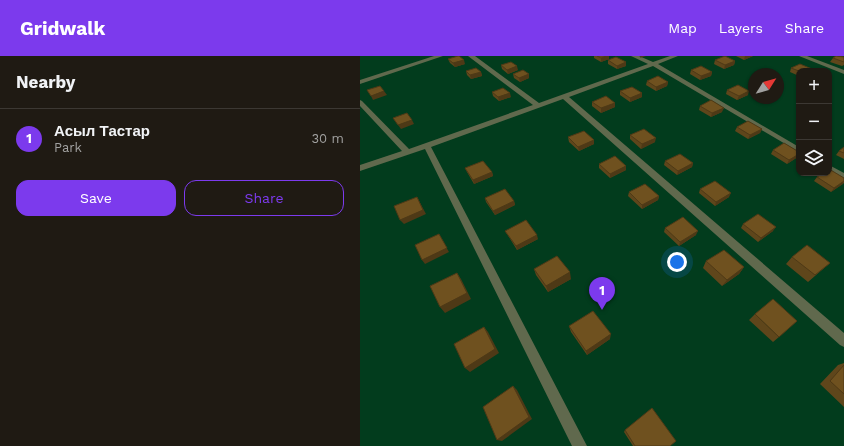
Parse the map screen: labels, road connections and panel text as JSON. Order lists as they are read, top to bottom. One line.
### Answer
{"north":"top right","page":{"header":"Gridwalk","nav":["Map","Layers","Share"],"heading":"Nearby","map_buttons":["+","−"],"list":[{"mark":"1","name":"Асыл Тастар","note":"Park","value":"30 m"}],"buttons":["Save","Share"],"pins":"1"}}
